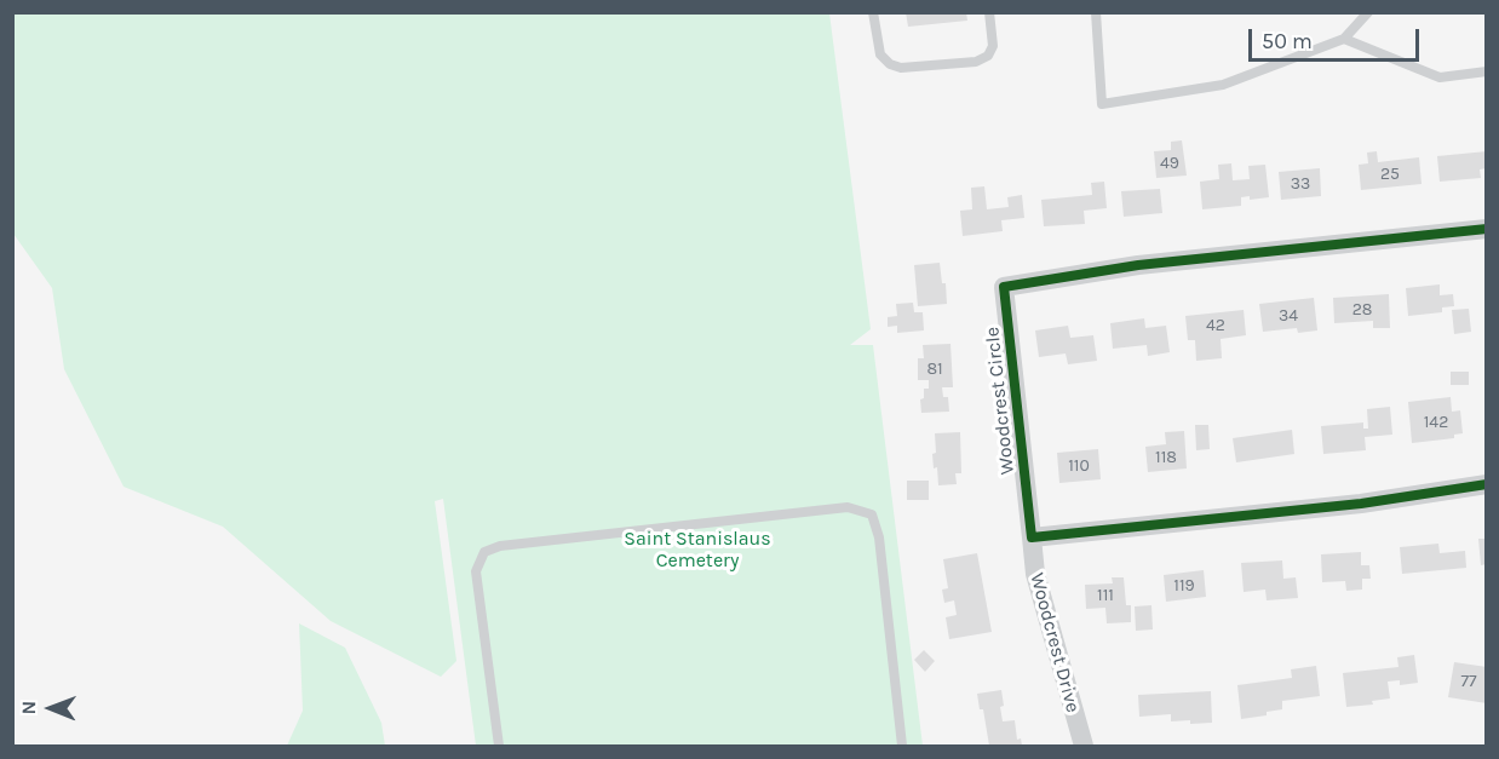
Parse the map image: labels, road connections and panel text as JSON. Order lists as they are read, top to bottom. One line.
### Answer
{"streets":{"street":["Woodcrest Circle","Woodcrest Drive"]},"crossings":[["Woodcrest Circle","Woodcrest Drive"]],"parks":["Saint Stanislaus Cemetery"],"house_numbers":["49","25","33","28","34","42","81","142","118","110","119","111","77"],"scale_bar":"50 m","north":"left"}
